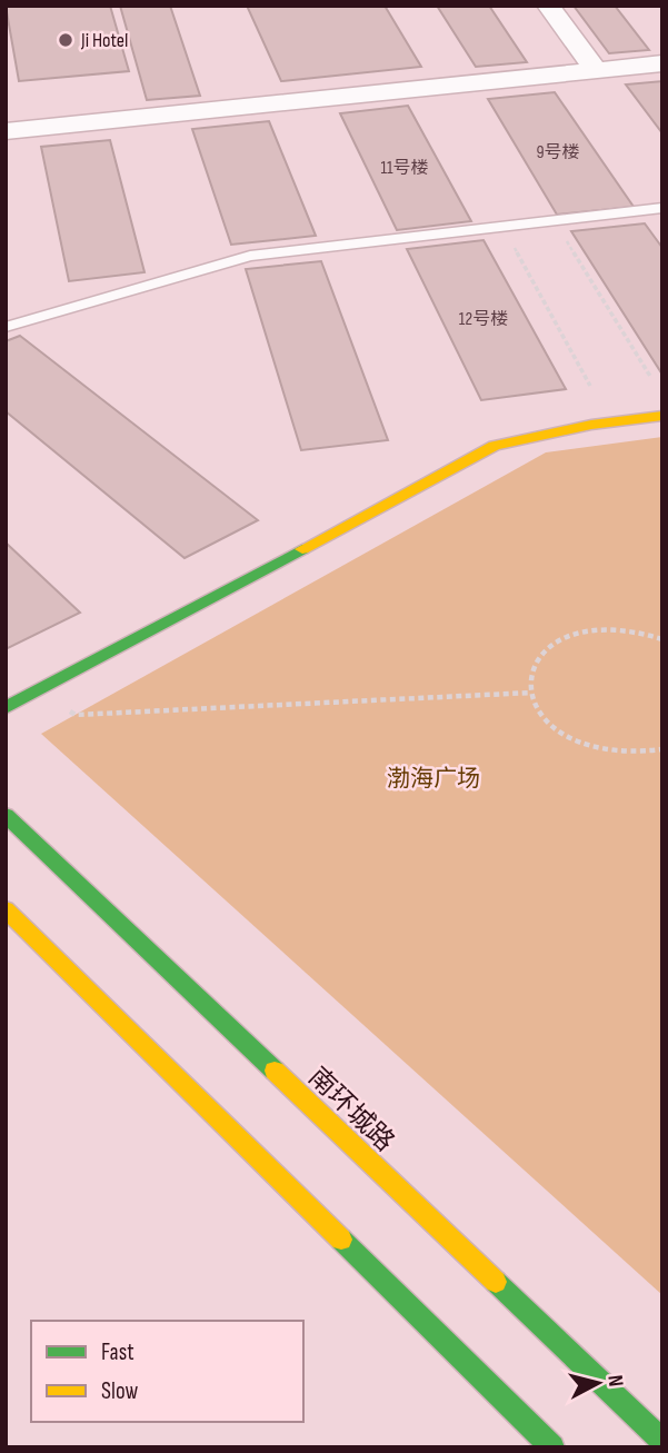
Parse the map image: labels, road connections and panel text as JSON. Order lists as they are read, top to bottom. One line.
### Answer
{"streets":{"main road":["南环城路"]},"parks":["渤海广场"],"places":["Ji Hotel"],"house_numbers":["9号楼","11号楼","12号楼"],"legend":["Fast","Slow"],"north":"right"}
